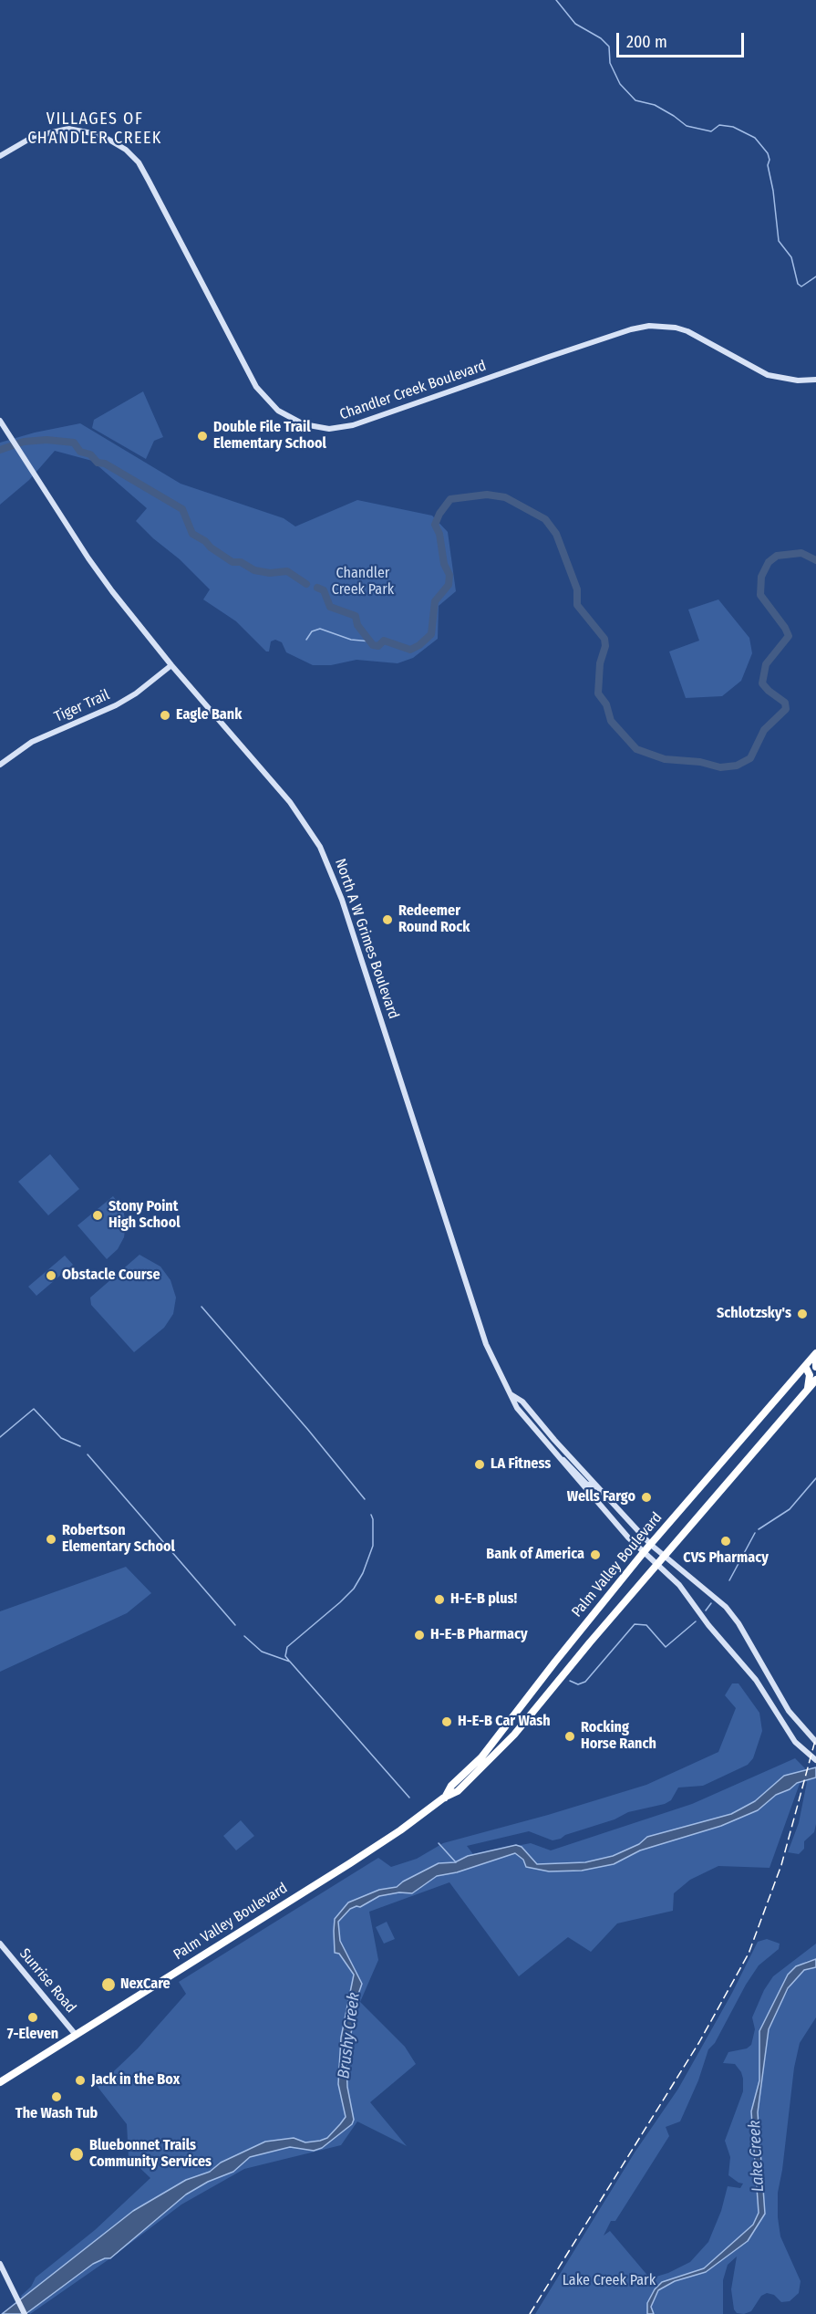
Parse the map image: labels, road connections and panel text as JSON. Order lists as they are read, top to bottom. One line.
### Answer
{"streets":{"highway":["Palm Valley Boulevard"],"main road":["Chandler Creek Boulevard","Tiger Trail","North A W Grimes Boulevard","Sunrise Road"]},"crossings":[["Tiger Trail","North A W Grimes Boulevard"],["North A W Grimes Boulevard","Palm Valley Boulevard"],["Palm Valley Boulevard","Sunrise Road"]],"districts":["VILLAGES OF CHANDLER CREEK"],"water":["Brushy Creek","Lake Creek"],"parks":["Chandler Creek Park","Lake Creek Park"],"places":["Double File Trail Elementary School","Eagle Bank","Redeemer Round Rock","Stony Point High School","Obstacle Course","Schlotzsky's","LA Fitness","Wells Fargo","Robertson Elementary School","CVS Pharmacy","Bank of America","H-E-B plus!","H-E-B Pharmacy","H-E-B Car Wash","Rocking Horse Ranch","NexCare","7-Eleven","Jack in the Box","The Wash Tub","Bluebonnet Trails Community Services"],"scale_bar":"200 m"}
